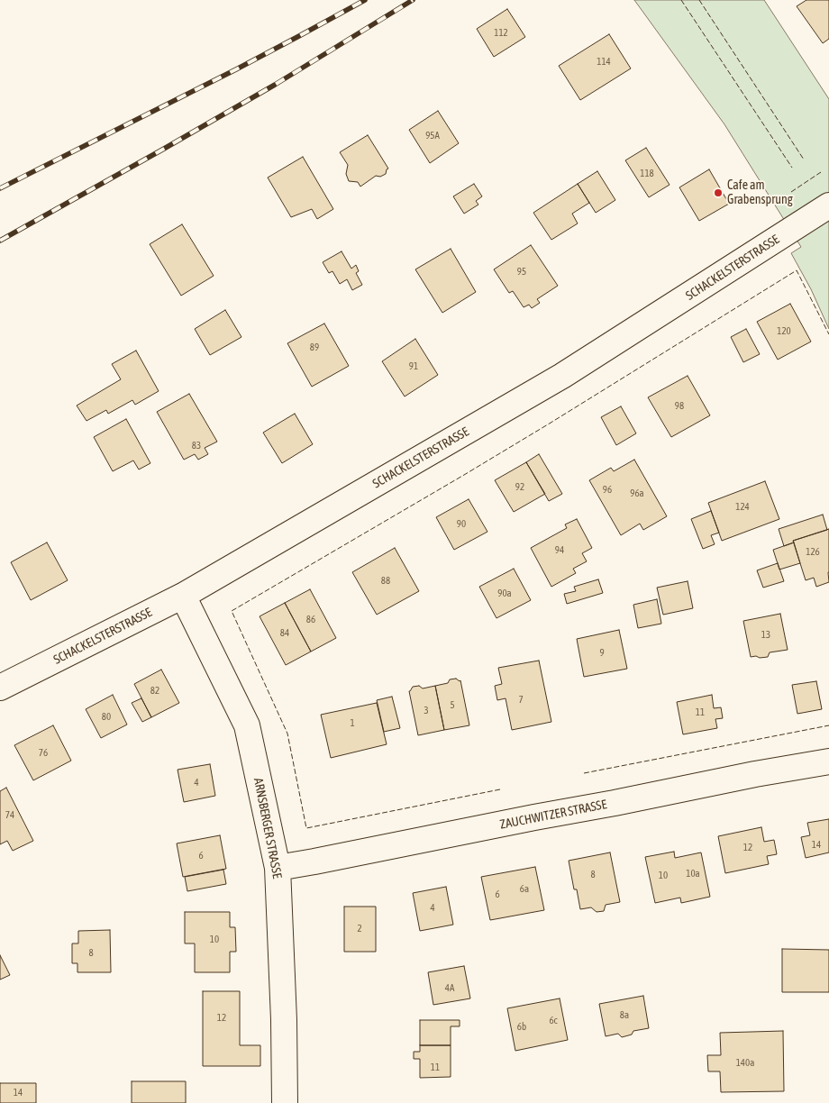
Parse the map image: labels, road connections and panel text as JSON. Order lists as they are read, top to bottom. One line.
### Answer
{"streets":{"street":["SCHACKELSTERSTRASSE","ZAUCHWITZER STRASSE","ARNSBERGER STRASSE"]},"crossings":[["SCHACKELSTERSTRASSE","ARNSBERGER STRASSE"],["ZAUCHWITZER STRASSE","ARNSBERGER STRASSE"]],"places":["Cafe am Grabensprung"],"house_numbers":["112","114","95A","118","95","120","89","91","98","83","92","96","96a","124","90","94","126","88","90a","86","84","13","9","82","7","5","3","11","80","1","76","4","74","14","12","6","10a","8","10","6a","6","4","2","10","8","4A","8a","12","6c","6b","140a","11","14"]}
